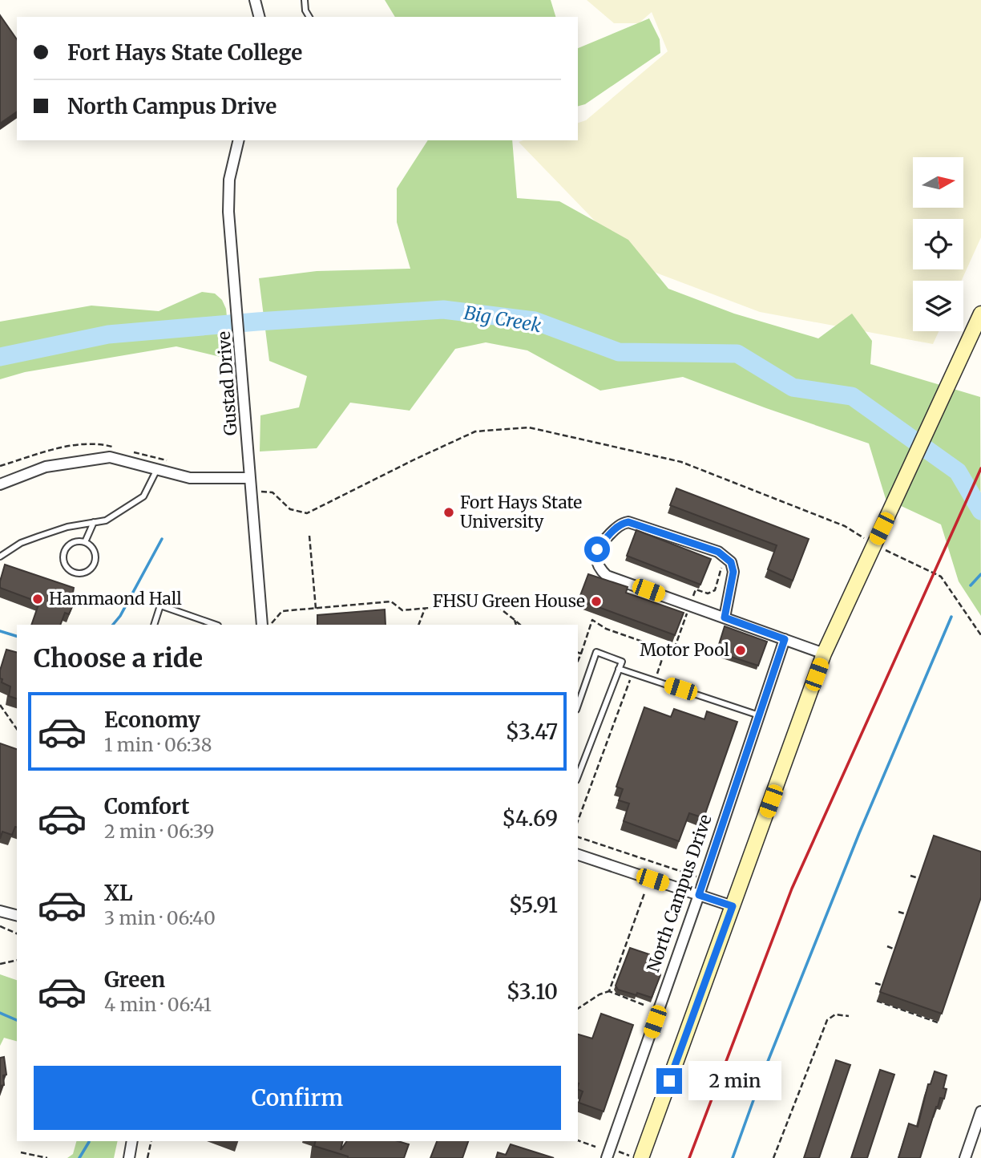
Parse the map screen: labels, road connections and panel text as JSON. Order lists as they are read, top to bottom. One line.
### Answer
{"streets":{"street":["Gustad Drive","North Campus Drive"]},"water":["Big Creek"],"places":["Fort Hays State University","Hammaond Hall","FHSU Green House","Motor Pool"],"north":"right","page":{"banner":["Fort Hays State College","North Campus Drive"],"heading":"Choose a ride","list":[{"name":"Economy","note":"1 min · 06:38","value":"$3.47"},{"name":"Comfort","note":"2 min · 06:39","value":"$4.69"},{"name":"XL","note":"3 min · 06:40","value":"$5.91"},{"name":"Green","note":"4 min · 06:41","value":"$3.10"}],"buttons":"Confirm","bubble":"2 min"}}
